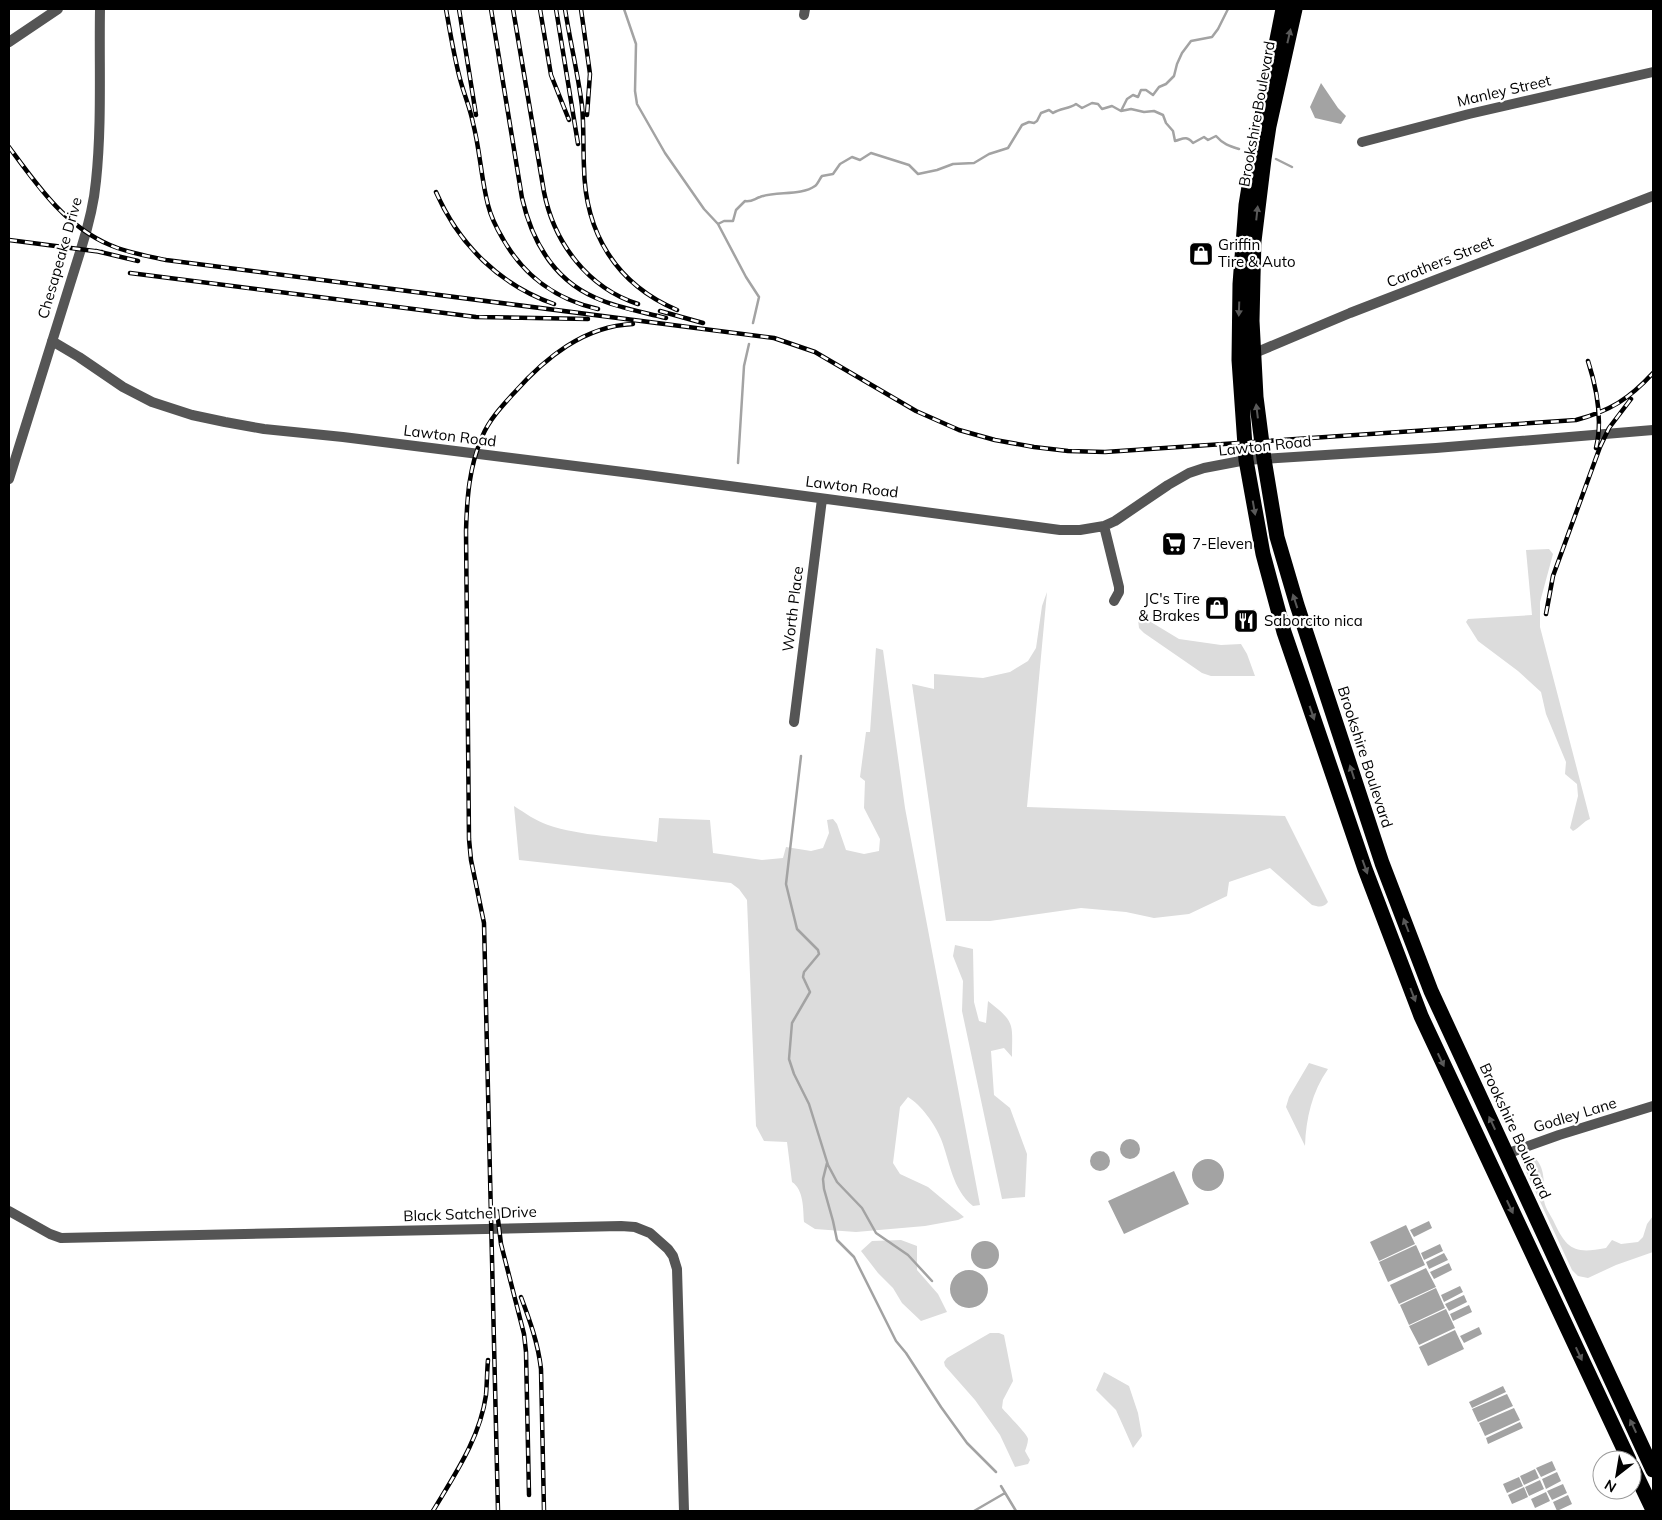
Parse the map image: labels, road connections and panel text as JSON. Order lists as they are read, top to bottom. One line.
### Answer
{"streets":{"highway":["Brookshire Boulevard"],"street":["Manley Street","Chesapeake Drive","Carothers Street","Lawton Road","Worth Place","Godley Lane","Black Satchel Drive"]},"crossings":[["Brookshire Boulevard","Carothers Street"],["Brookshire Boulevard","Lawton Road"],["Brookshire Boulevard","Godley Lane"],["Chesapeake Drive","Lawton Road"],["Lawton Road","Worth Place"]],"places":{"shop":["Griffin Tire & Auto","JC's Tire & Brakes"],"supermarket":["7-Eleven"],"restaurant":["Saborcito nica"]},"north":"bottom left"}
